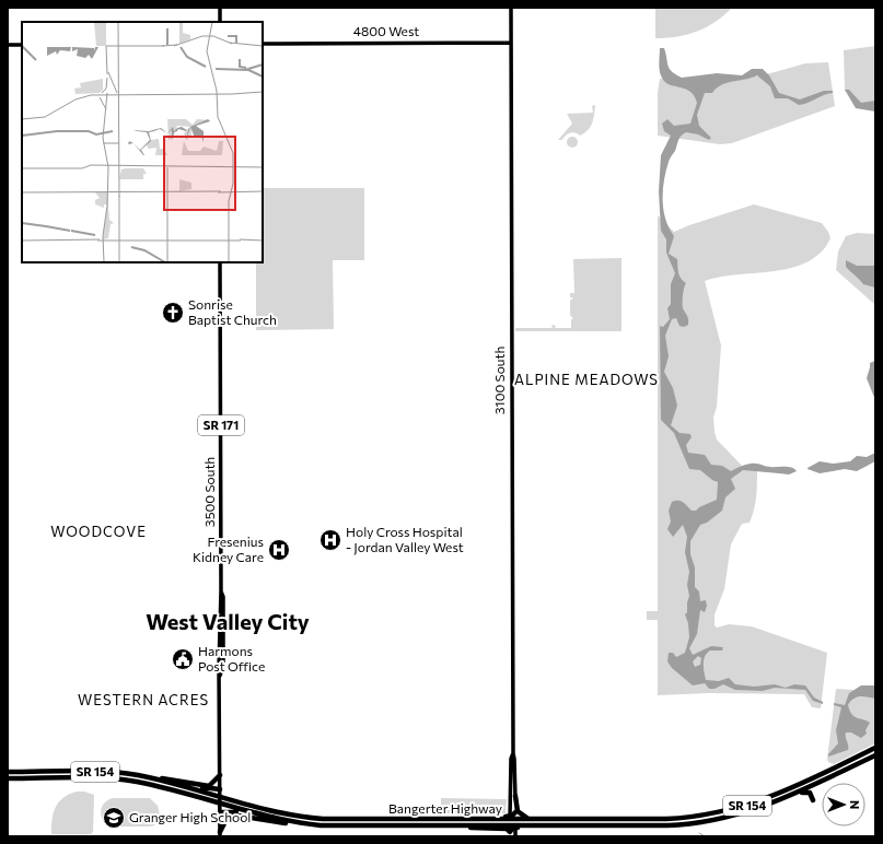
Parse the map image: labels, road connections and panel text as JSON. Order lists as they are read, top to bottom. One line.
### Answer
{"streets":{"highway":["SR 154","Bangerter Highway"],"main road":["4800 West","3100 South","SR 171","3500 South"]},"crossings":[["4800 West","3100 South"],["3100 South","Bangerter Highway"],["3500 South","Bangerter Highway"]],"districts":["ALPINE MEADOWS","WOODCOVE","West Valley City","WESTERN ACRES"],"places":{"church":["Sonrise Baptist Church"],"hospital":["Holy Cross Hospital - Jordan Valley West","Fresenius Kidney Care"],"public building":["Harmons Post Office"],"school or university":["Granger High School"]},"north":"right"}
